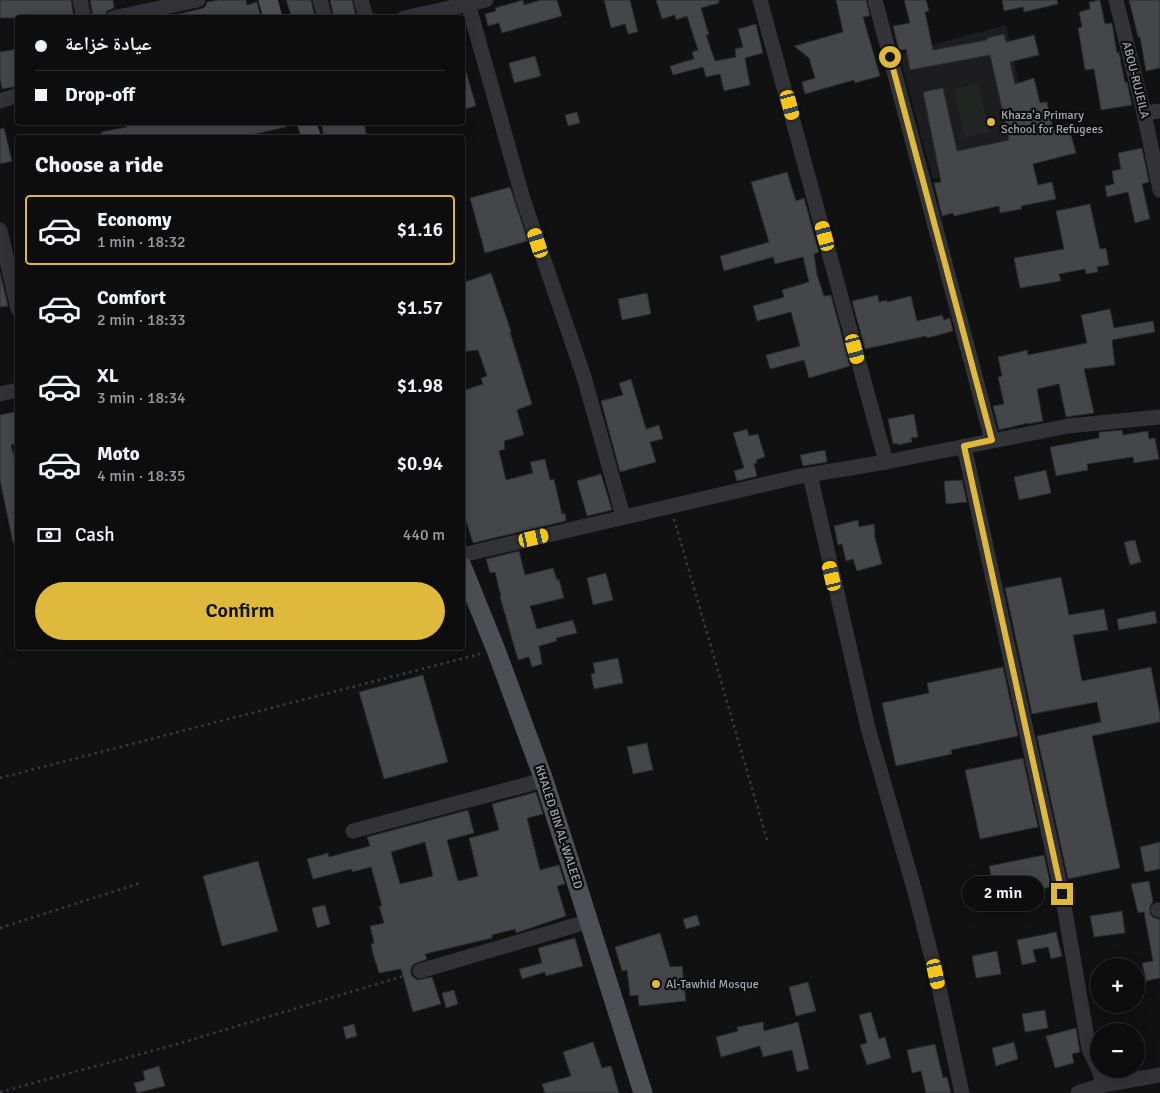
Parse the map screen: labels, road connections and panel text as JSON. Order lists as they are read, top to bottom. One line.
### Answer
{"streets":{"main road":["KHALED BIN AL-WALEED"],"street":["ABOU-RUJEILA"]},"places":["Khaza'a Primary School for Refugees","Al-Tawhid Mosque"],"page":{"banner":["عيادة خزاعة","Drop-off"],"heading":"Choose a ride","list":[{"name":"Economy","note":"1 min · 18:32","value":"$1.16"},{"name":"Comfort","note":"2 min · 18:33","value":"$1.57"},{"name":"XL","note":"3 min · 18:34","value":"$1.98"},{"name":"Moto","note":"4 min · 18:35","value":"$0.94"}],"pay":["Cash","440 m"],"buttons":"Confirm","bubble":"2 min","map_buttons":["+","−"]}}
